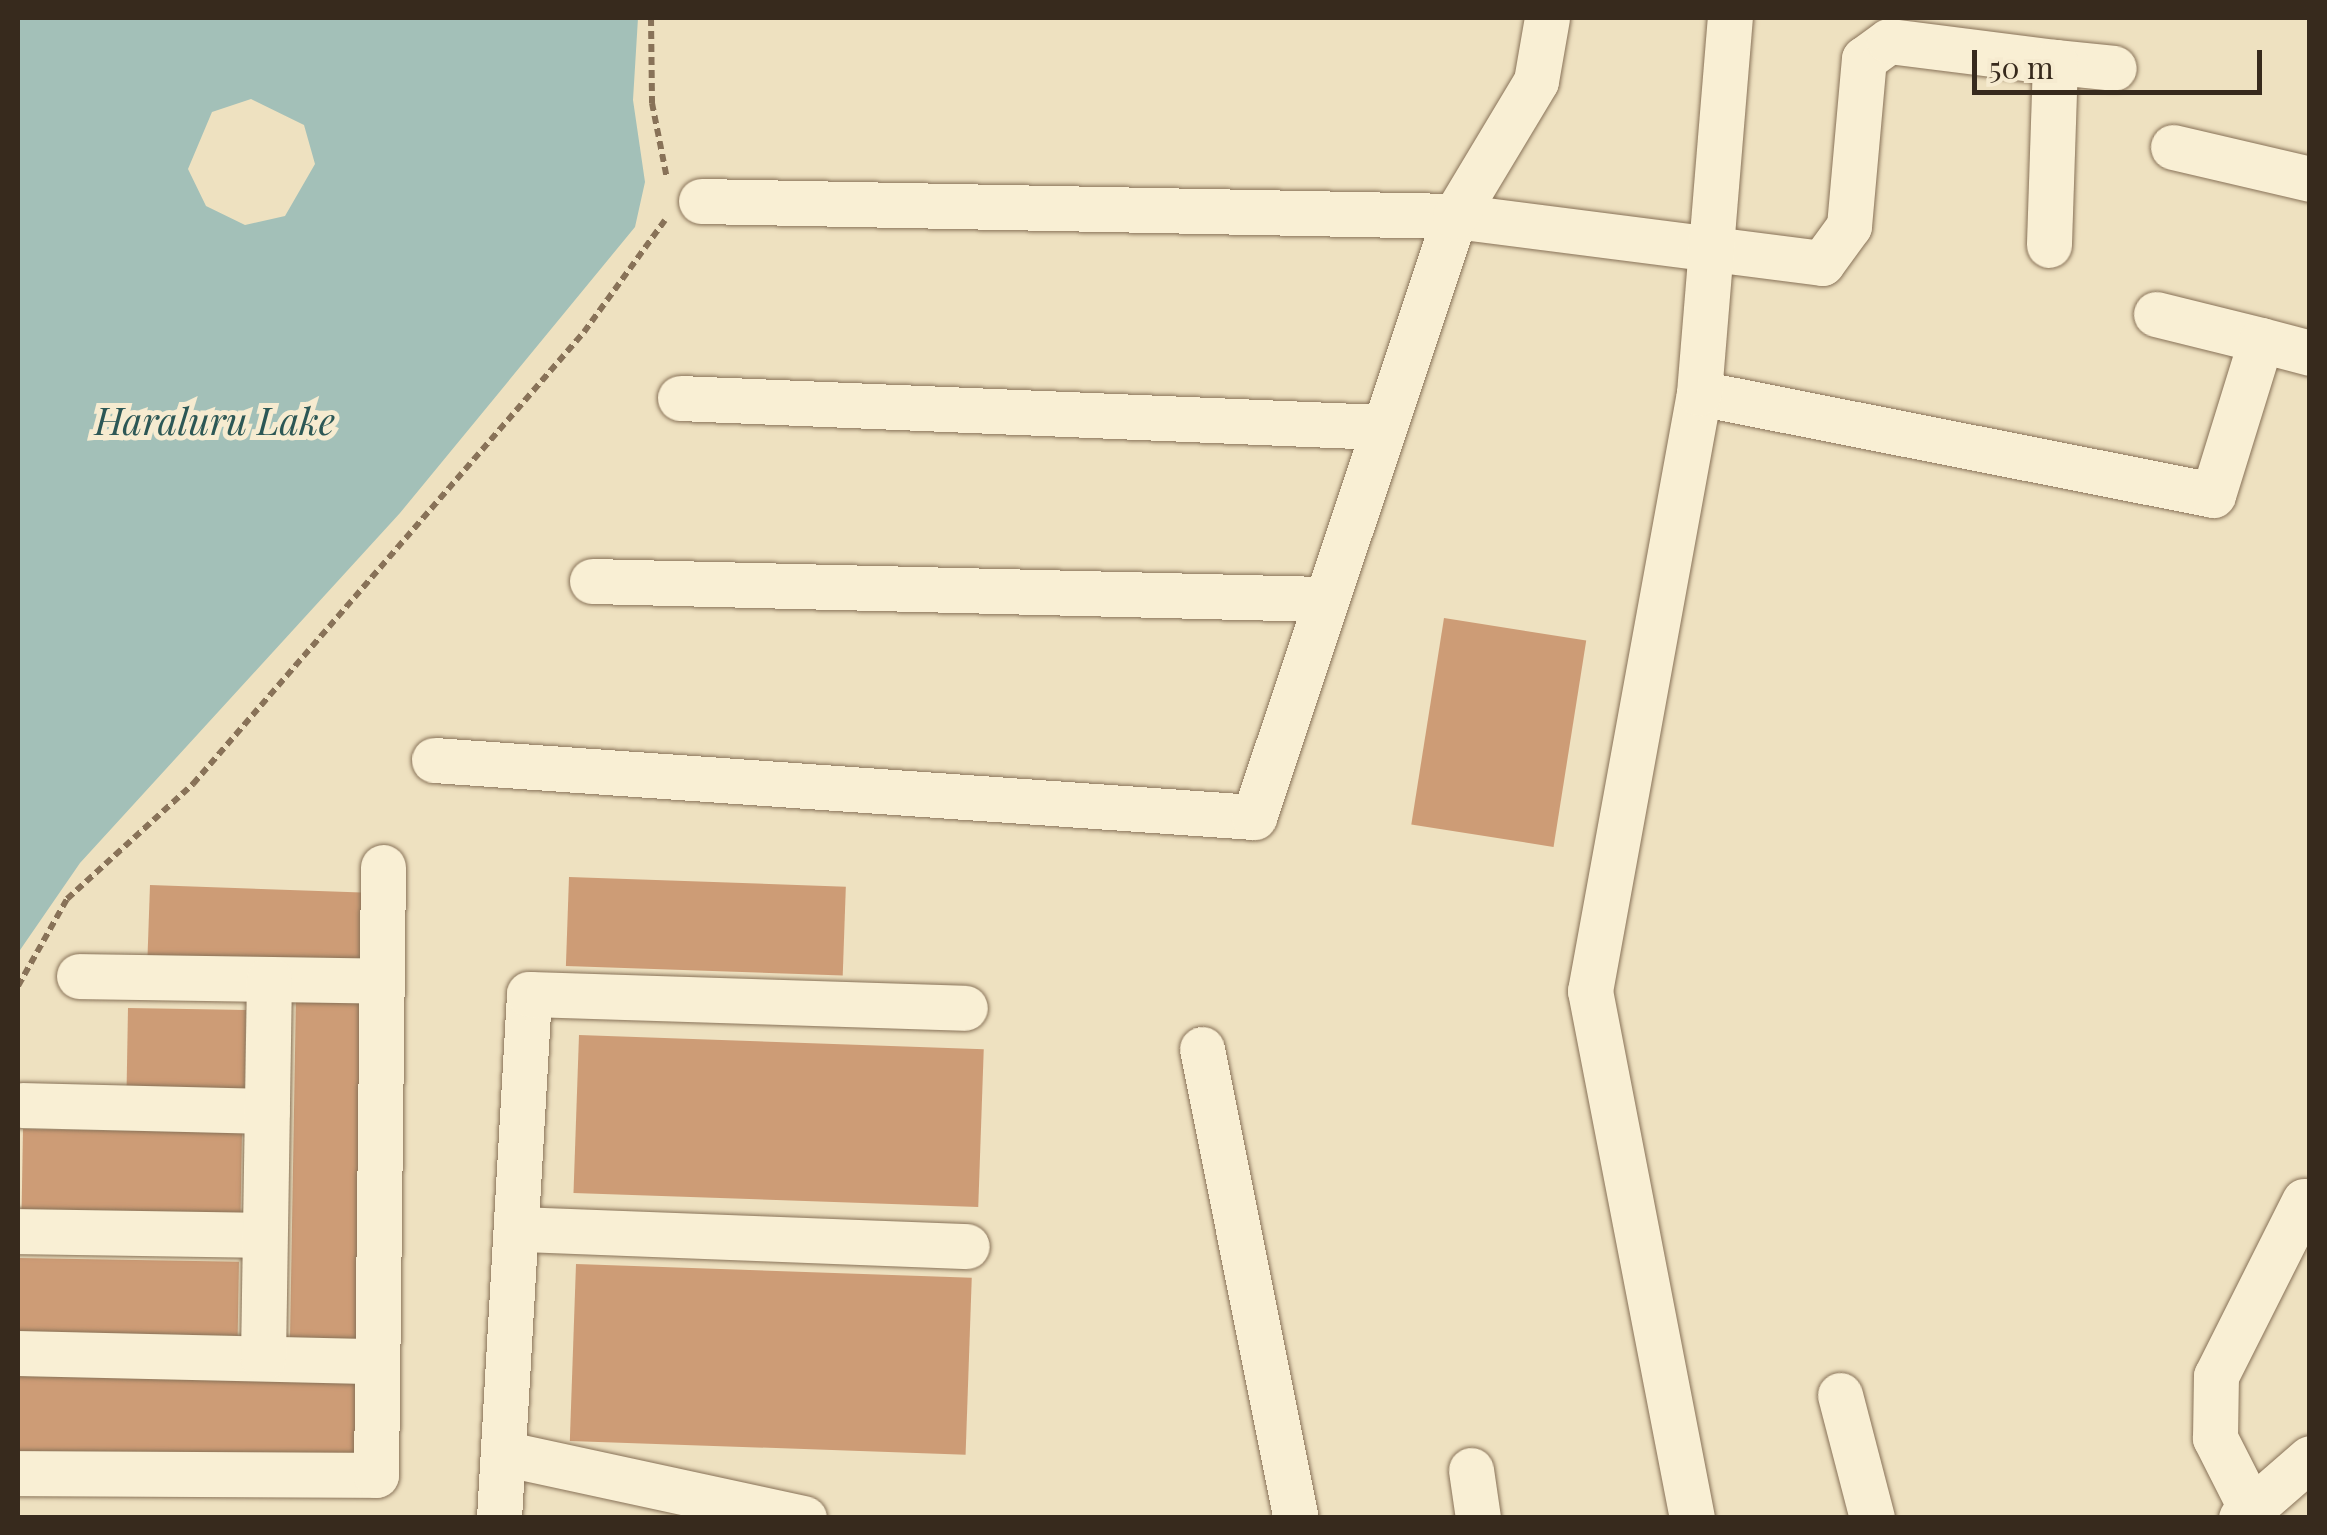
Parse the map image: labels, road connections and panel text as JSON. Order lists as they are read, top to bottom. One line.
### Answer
{"water":["Haraluru Lake"],"scale_bar":"50 m"}
